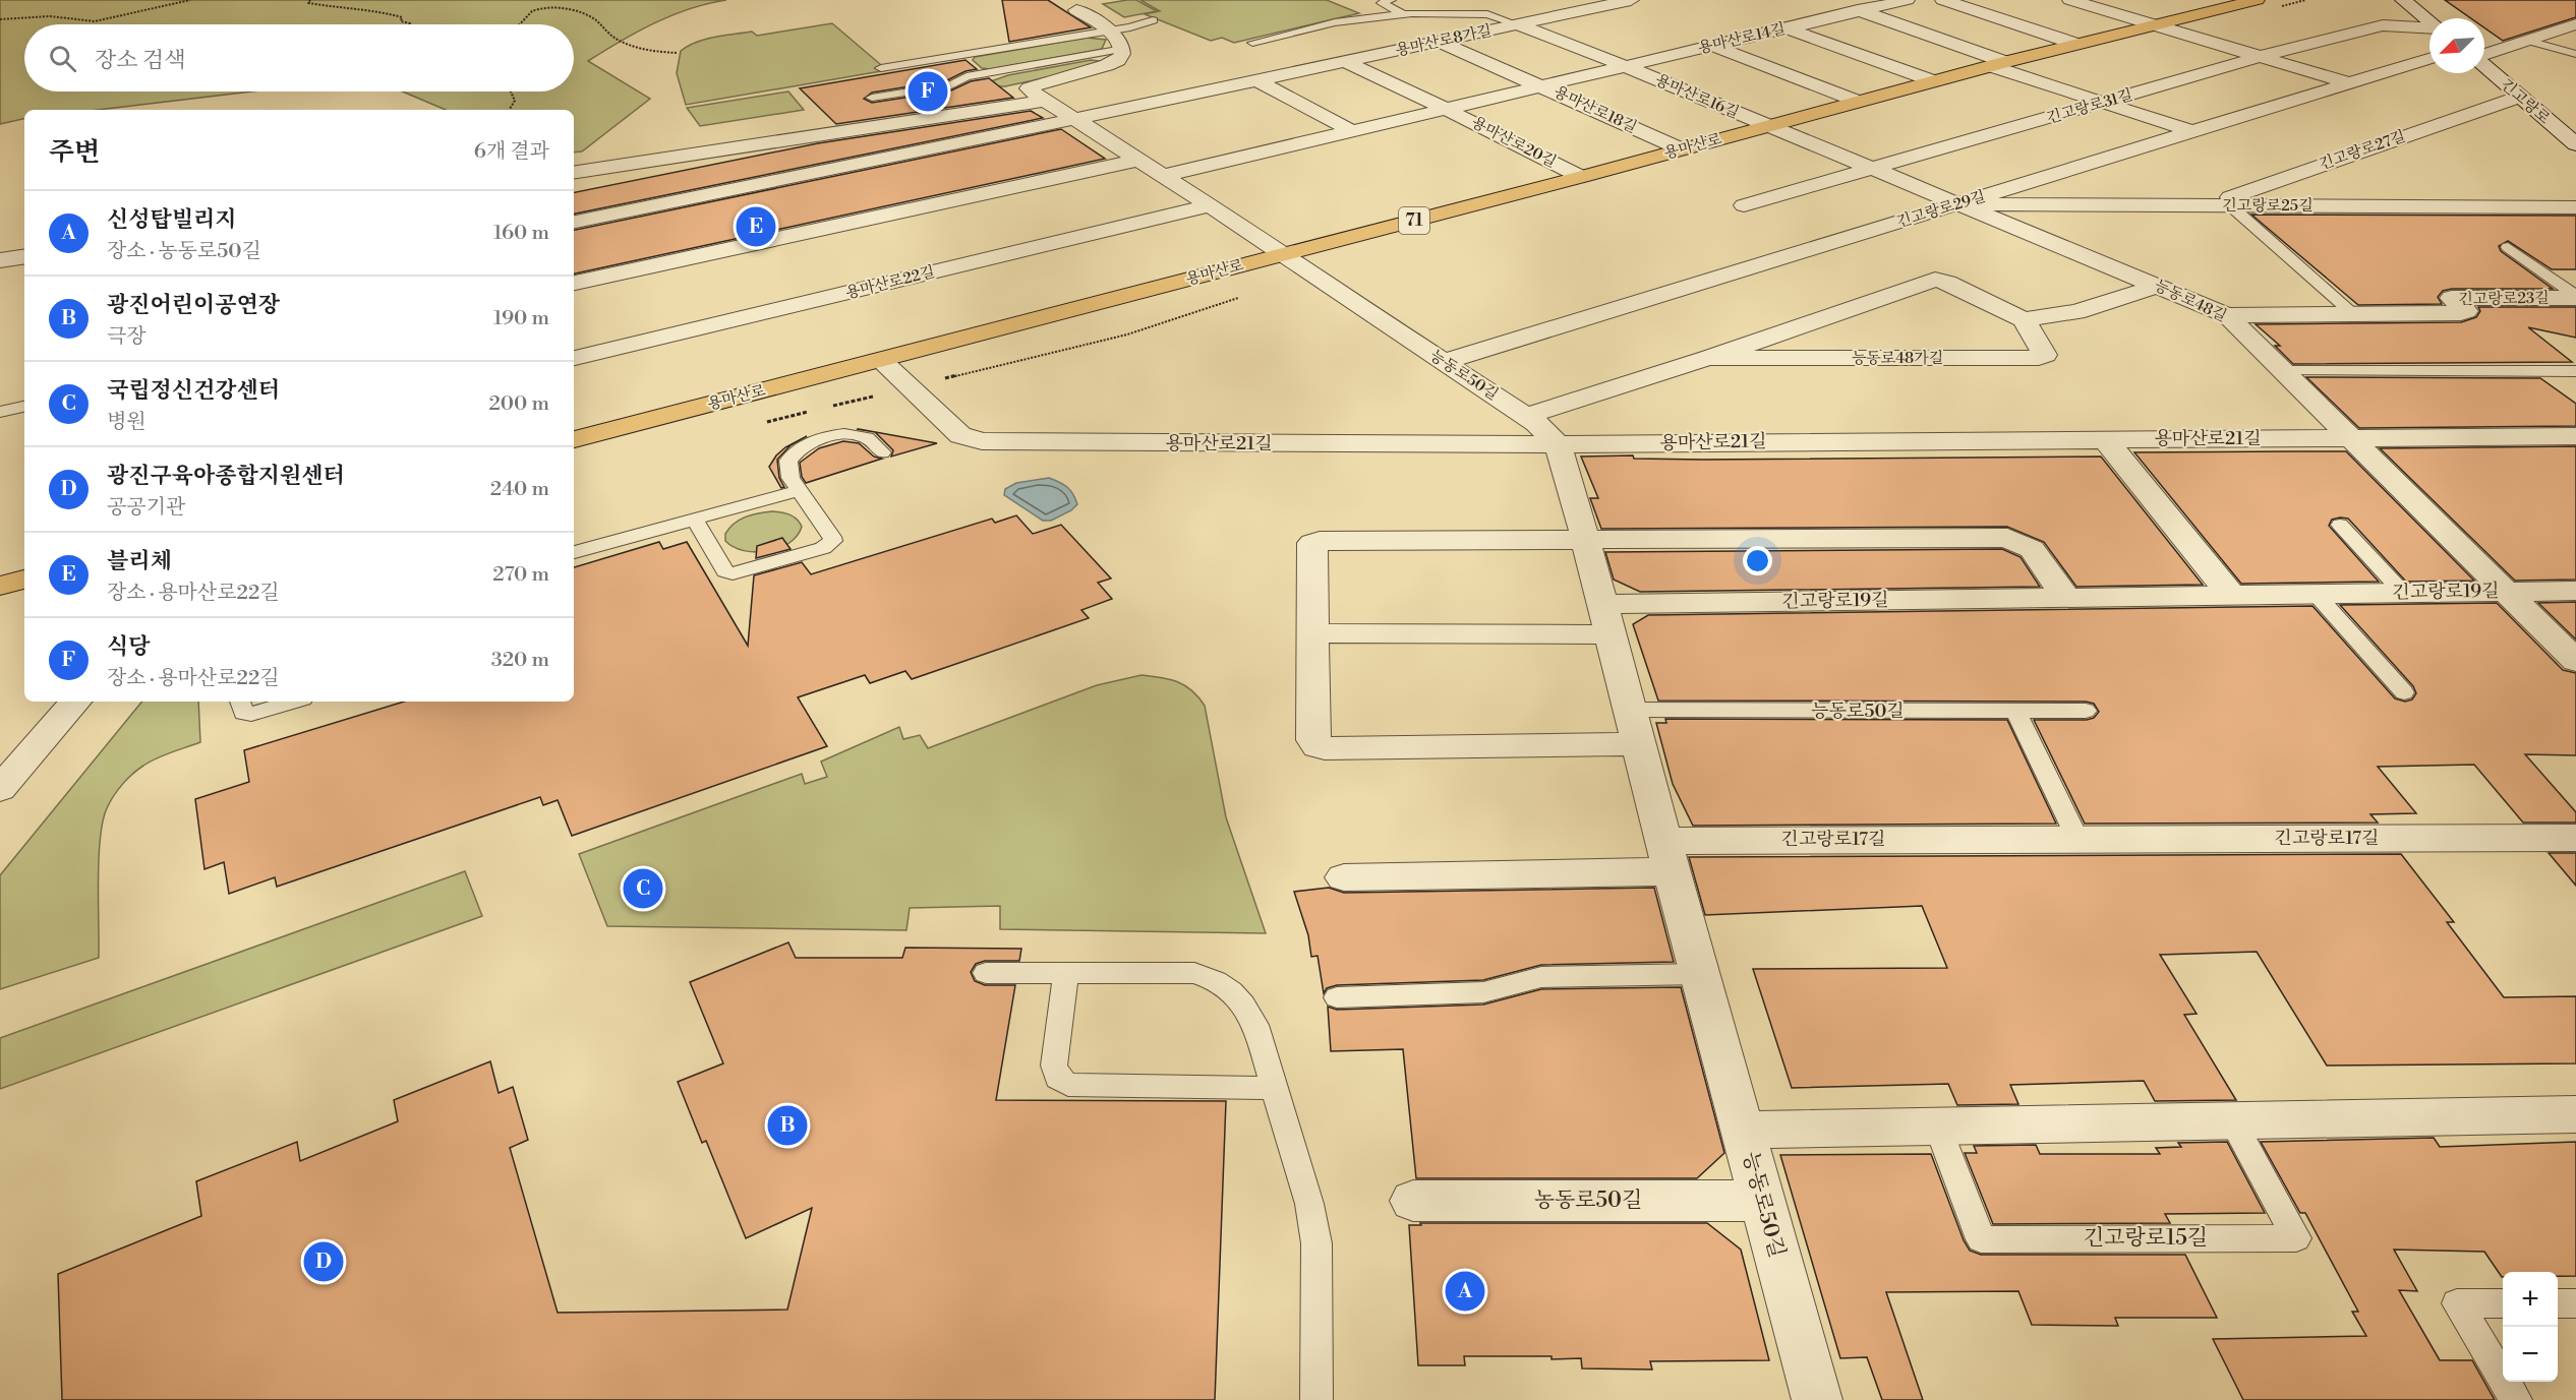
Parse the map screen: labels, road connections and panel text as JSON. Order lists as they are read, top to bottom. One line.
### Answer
{"streets":{"main road":["용마산로","71"],"street":["용마산로14길","용마산로8가길","용마산로16길","긴고랑로","긴고랑로31길","용마산로18길","용마산로20길","긴고랑로27길","긴고랑로25길","긴고랑로29길","용마산로22길","긴고랑로23길","능동로48길","능동로48가길","능동로50길","용마산로21길","긴고랑로19길","긴고랑로17길","농동로50길"],"lane":["긴고랑로15길"]},"crossings":[["용마산로14길","용마산로16길"],["용마산로8가길","용마산로16길"],["용마산로8가길","용마산로18길"],["용마산로8가길","용마산로20길"],["용마산로16길","용마산로"],["용마산로16길","능동로48길"],["긴고랑로","긴고랑로27길"],["긴고랑로31길","능동로48길"],["용마산로18길","용마산로20길"],["용마산로18길","용마산로"],["용마산로20길","용마산로"],["용마산로","능동로48길"],["용마산로","능동로50길"],["용마산로","용마산로21길"],["긴고랑로27길","긴고랑로25길"],["긴고랑로25길","긴고랑로29길"],["긴고랑로25길","능동로48길"],["긴고랑로29길","능동로48길"],["긴고랑로29길","능동로50길"],["긴고랑로23길","능동로48길"],["능동로48길","용마산로21길"],["능동로48길","긴고랑로19길"],["능동로48가길","능동로50길"],["능동로50길","용마산로21길"],["능동로50길","긴고랑로19길"],["능동로50길","긴고랑로17길"],["능동로50길","농동로50길"]],"north":"bottom left","page":{"search":"장소 검색","pins":["F","E","C","B","D","A"],"heading":["주변","6개 결과"],"list":[{"mark":"A","name":"신성탑빌리지","note":"장소 · 농동로50길","value":"160 m"},{"mark":"B","name":"광진어린이공연장","note":"극장","value":"190 m"},{"mark":"C","name":"국립정신건강센터","note":"병원","value":"200 m"},{"mark":"D","name":"광진구육아종합지원센터","note":"공공기관","value":"240 m"},{"mark":"E","name":"블리체","note":"장소 · 용마산로22길","value":"270 m"},{"mark":"F","name":"식당","note":"장소 · 용마산로22길","value":"320 m"}],"map_buttons":["+","−"]}}
